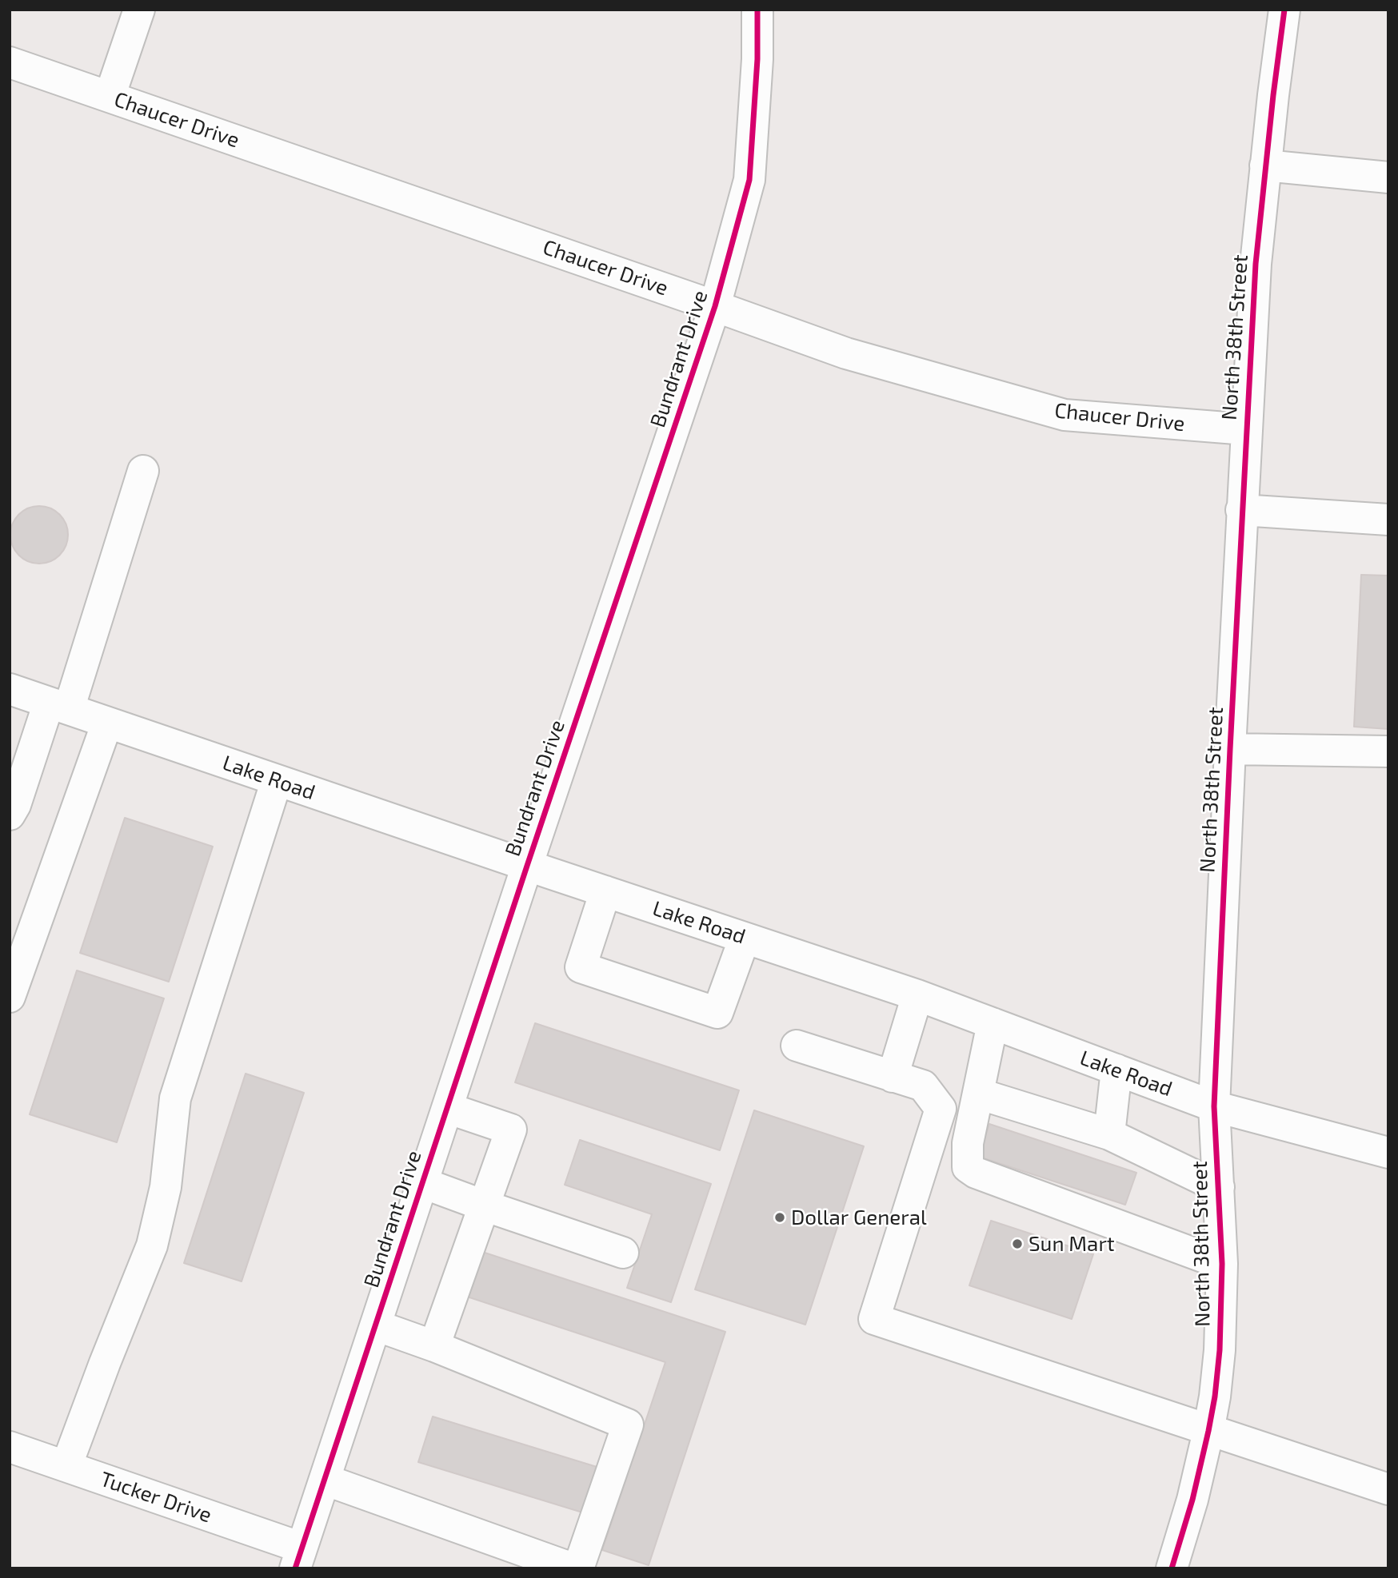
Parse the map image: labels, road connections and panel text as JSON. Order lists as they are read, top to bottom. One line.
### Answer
{"streets":{"street":["Chaucer Drive","North 38th Street","Bundrant Drive","Lake Road","Tucker Drive"]},"crossings":[["Chaucer Drive","North 38th Street"],["Chaucer Drive","Bundrant Drive"],["North 38th Street","Lake Road"],["Bundrant Drive","Lake Road"],["Bundrant Drive","Tucker Drive"]],"places":["Dollar General","Sun Mart"]}
